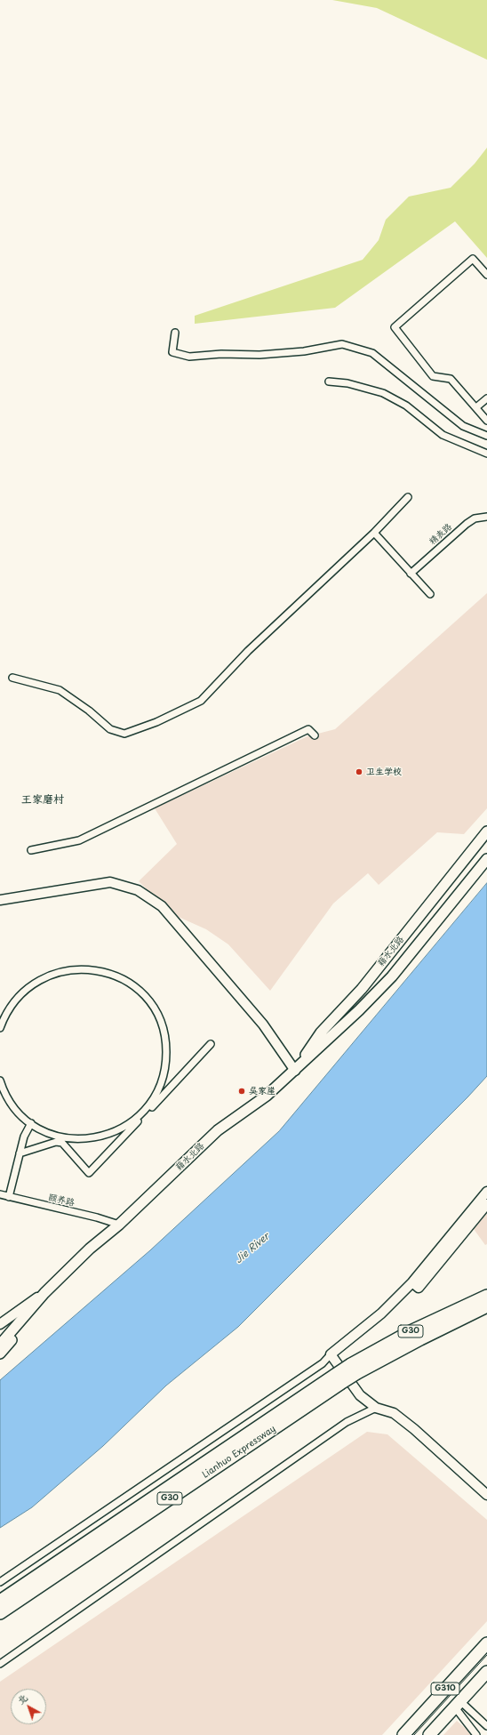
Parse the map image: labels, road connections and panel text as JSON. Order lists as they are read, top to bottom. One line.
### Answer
{"streets":{"highway":["G30","Lianhuo Expressway","G310"],"main road":["藉水北路"],"street":["精表路","颐养路"]},"crossings":[["藉水北路","颐养路"]],"districts":["王家磨村"],"water":["Jie River"],"places":["卫生学校","吴家崖"],"north":"top left"}
